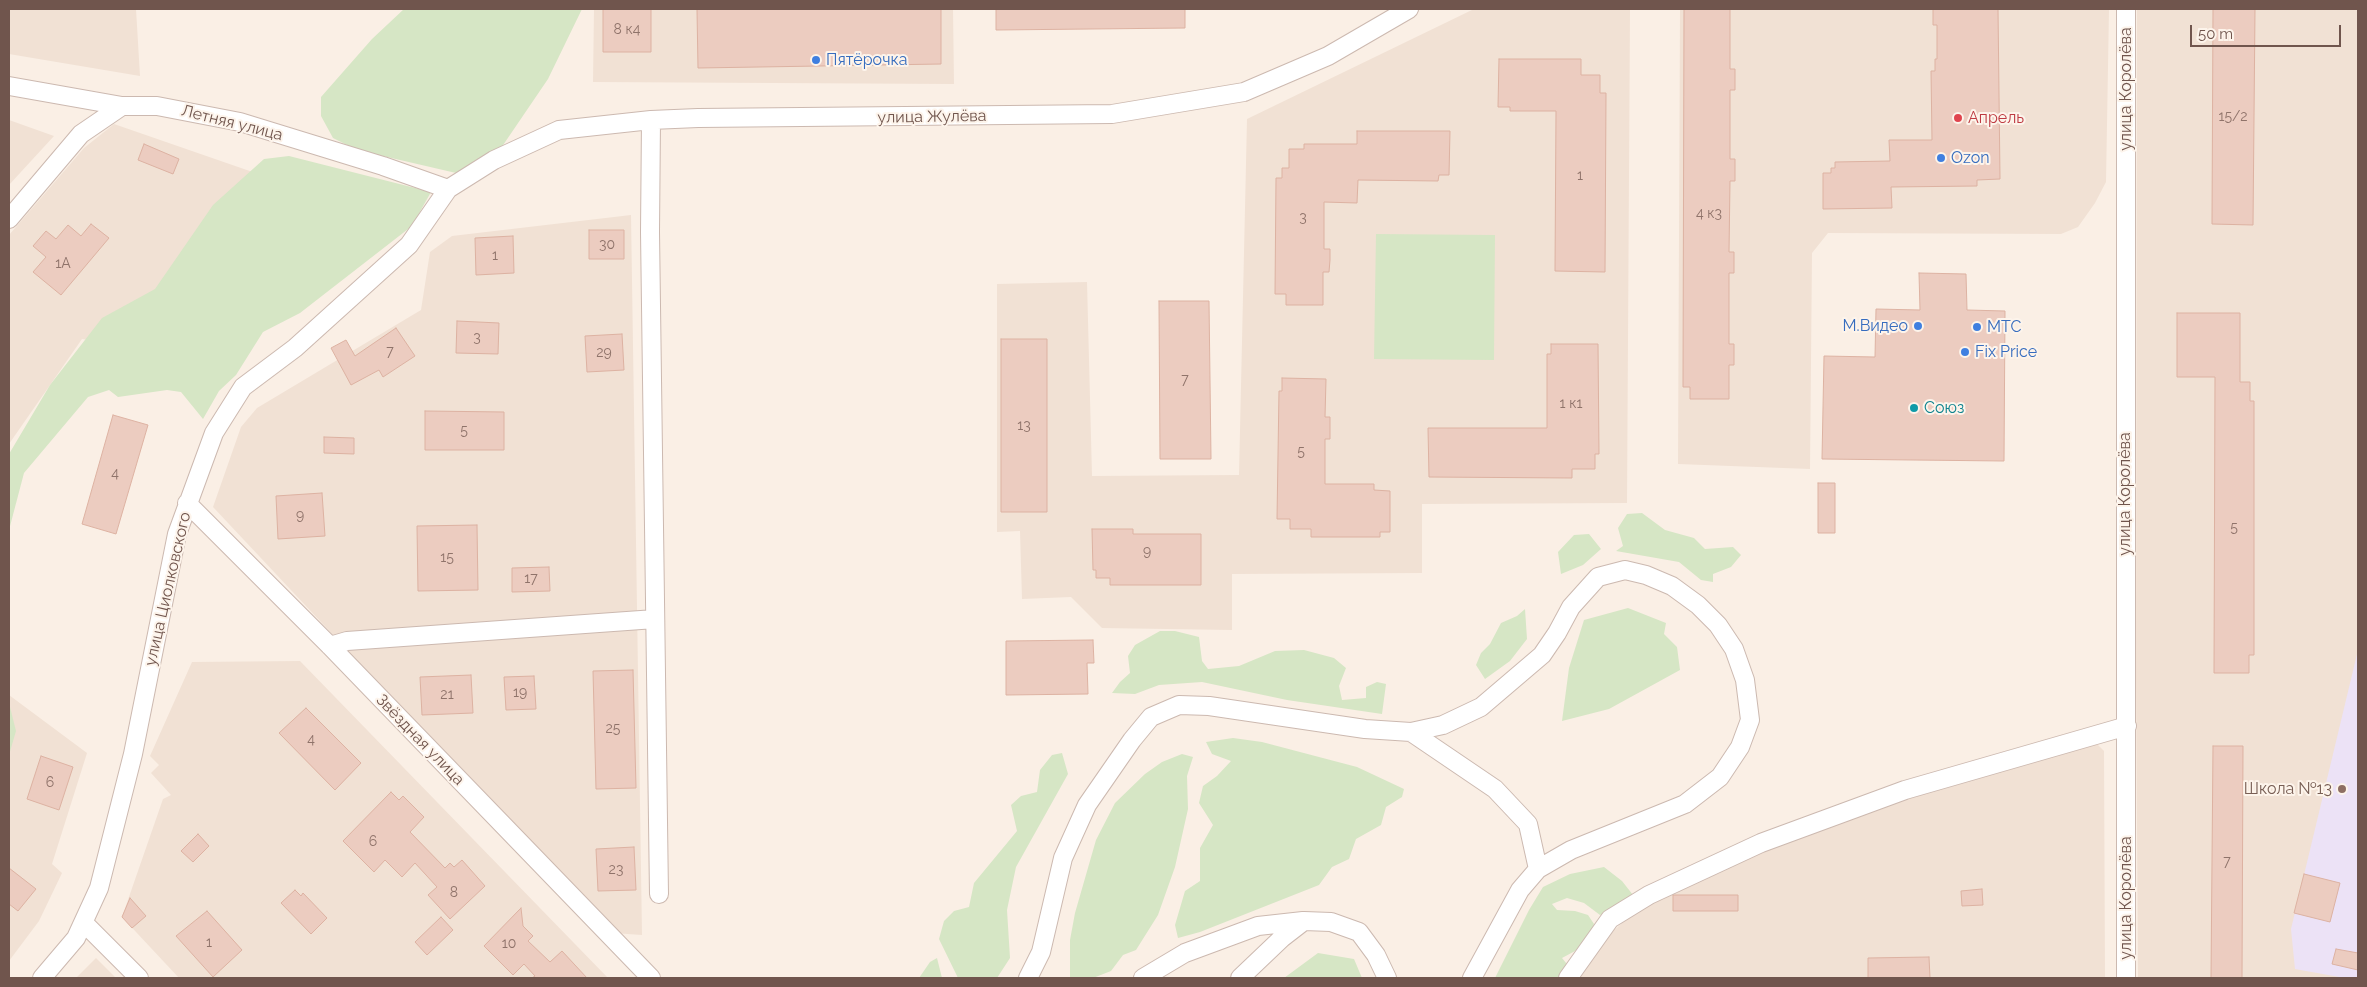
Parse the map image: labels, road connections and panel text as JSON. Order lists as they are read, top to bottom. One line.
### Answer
{"streets":{"street":["улица Королёва","улица Жулёва","Летняя улица","улица Циолковского","Звёздная улица"]},"crossings":[["улица Жулёва","Летняя улица"],["улица Жулёва","улица Циолковского"],["Летняя улица","улица Циолковского"],["улица Циолковского","Звёздная улица"]],"places":["Пятёрочка","Апрель","Ozon","М.Видео","МТС","Fix Price","Союз","Школа №13"],"house_numbers":["8 к4","15/2","1","4 к3","3","30","1","1А","3","7","29","7","1 к1","13","5","5","4","9","5","9","15","17","19","21","25","4","6","6","7","23","8","1","10"],"scale_bar":"50 m"}
